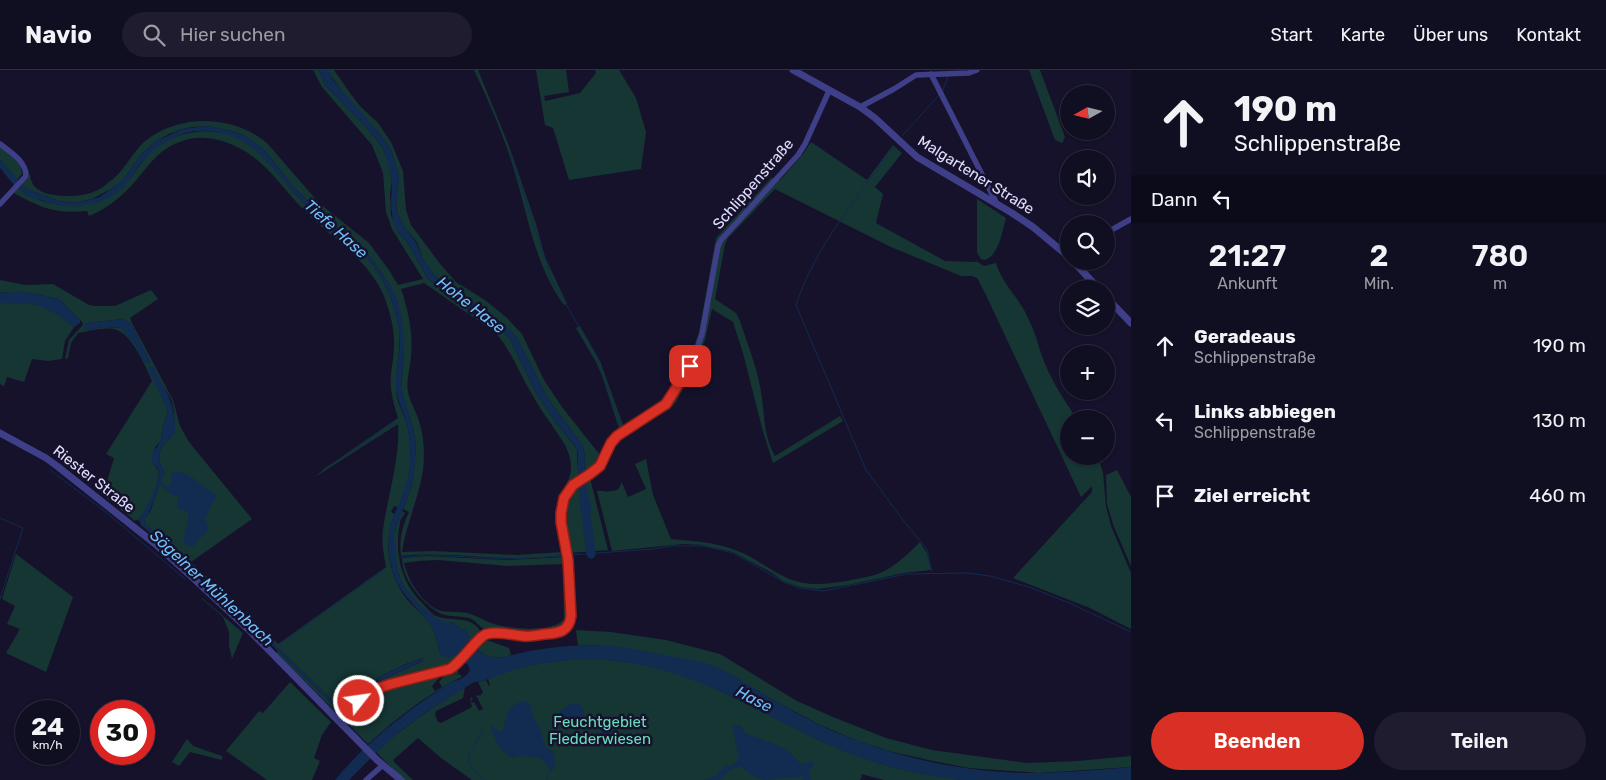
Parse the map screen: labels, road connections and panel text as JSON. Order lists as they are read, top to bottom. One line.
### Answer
{"streets":{"street":["Malgartener Straße","Schlippenstraße","Riester Straße"]},"crossings":[["Malgartener Straße","Schlippenstraße"],["Schlippenstraße","Riester Straße"]],"water":["Tiefe Hase","Hohe Hase","Sögelner Mühlenbach","Hase"],"parks":["Feuchtgebiet Fledderwiesen"],"north":"left","page":{"header":"Navio","search":"Hier suchen","nav":["Start","Karte","Über uns","Kontakt"],"turn":["190 m","Schlippenstraße"],"map_buttons":["+","−"],"then":"Dann","eta":["21:27","Ankunft","2","Min.","780","m"],"list":[{"name":"Geradeaus","note":"Schlippenstraße","value":"190 m"},{"name":"Links abbiegen","note":"Schlippenstraße","value":"130 m"},{"name":"Ziel erreicht","value":"460 m"}],"speed":"24 km/h","limit":"30","buttons":["Beenden","Teilen"]}}
